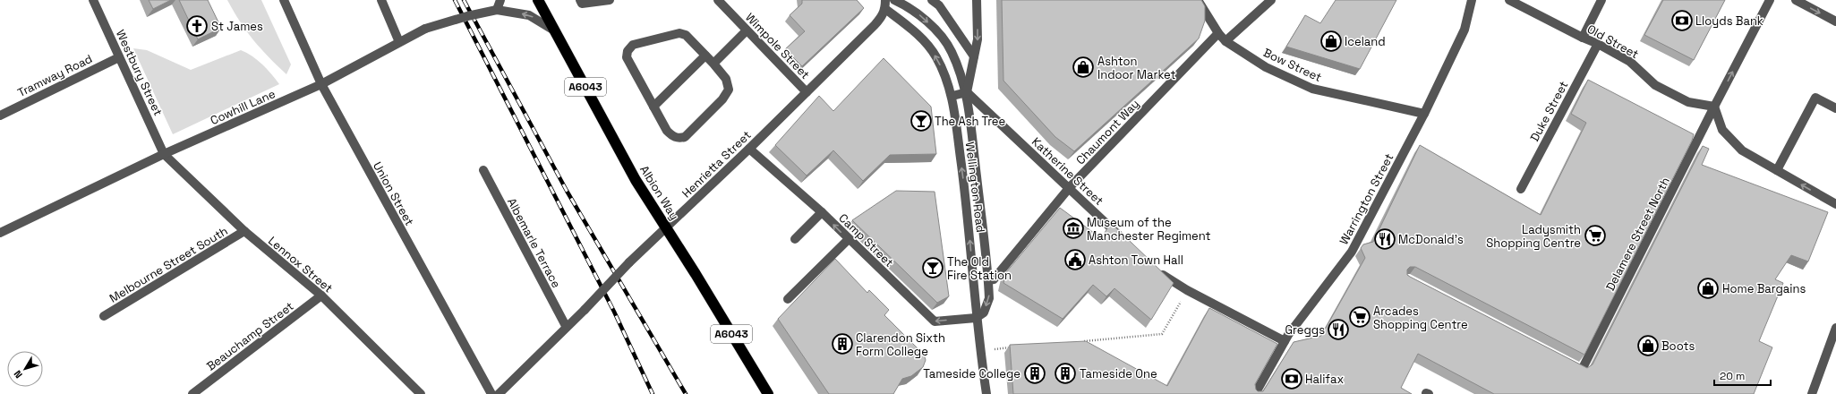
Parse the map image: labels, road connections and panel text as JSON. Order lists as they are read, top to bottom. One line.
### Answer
{"streets":{"highway":["A6043","Albion Way"],"street":["Old Street","Wimpole Street","Bow Street","Westbury Street","Tramway Road","Cowhill Lane","Duke Street","Chaumont Way","Henrietta Street","Katherine Street","Wellington Road","Union Street","Warrington Street","Delamere Street North","Camp Street","Albemarle Terrace","Melbourne Street South","Lennox Street","Beauchamp Street"]},"crossings":[["Old Street","Duke Street"],["Old Street","Delamere Street North"],["Wimpole Street","Henrietta Street"],["Bow Street","Chaumont Way"],["Bow Street","Warrington Street"],["Westbury Street","Tramway Road"],["Westbury Street","Cowhill Lane"],["Westbury Street","Lennox Street"],["Cowhill Lane","Albion Way"],["Cowhill Lane","Union Street"],["Cowhill Lane","Lennox Street"],["Chaumont Way","Katherine Street"],["Chaumont Way","Wellington Road"],["Henrietta Street","Wellington Road"],["Henrietta Street","Albion Way"],["Henrietta Street","Camp Street"],["Henrietta Street","Albemarle Terrace"],["Katherine Street","Wellington Road"],["Wellington Road","Camp Street"],["Melbourne Street South","Lennox Street"],["Lennox Street","Beauchamp Street"]],"one_way":["Camp Street"],"places":{"bank":["Lloyds Bank","Halifax"],"church":["St James"],"shop":["Iceland","Ashton Indoor Market","Home Bargains","Boots"],"bar":["The Ash Tree","The Old Fire Station"],"museum":["Museum of the Manchester Regiment"],"supermarket":["Ladysmith Shopping Centre","Arcades Shopping Centre"],"restaurant":["McDonald's","Greggs"],"public building":["Ashton Town Hall"],"building":["Clarendon Sixth Form College","Tameside College","Tameside One"]},"scale_bar":"20 m","north":"bottom left"}
